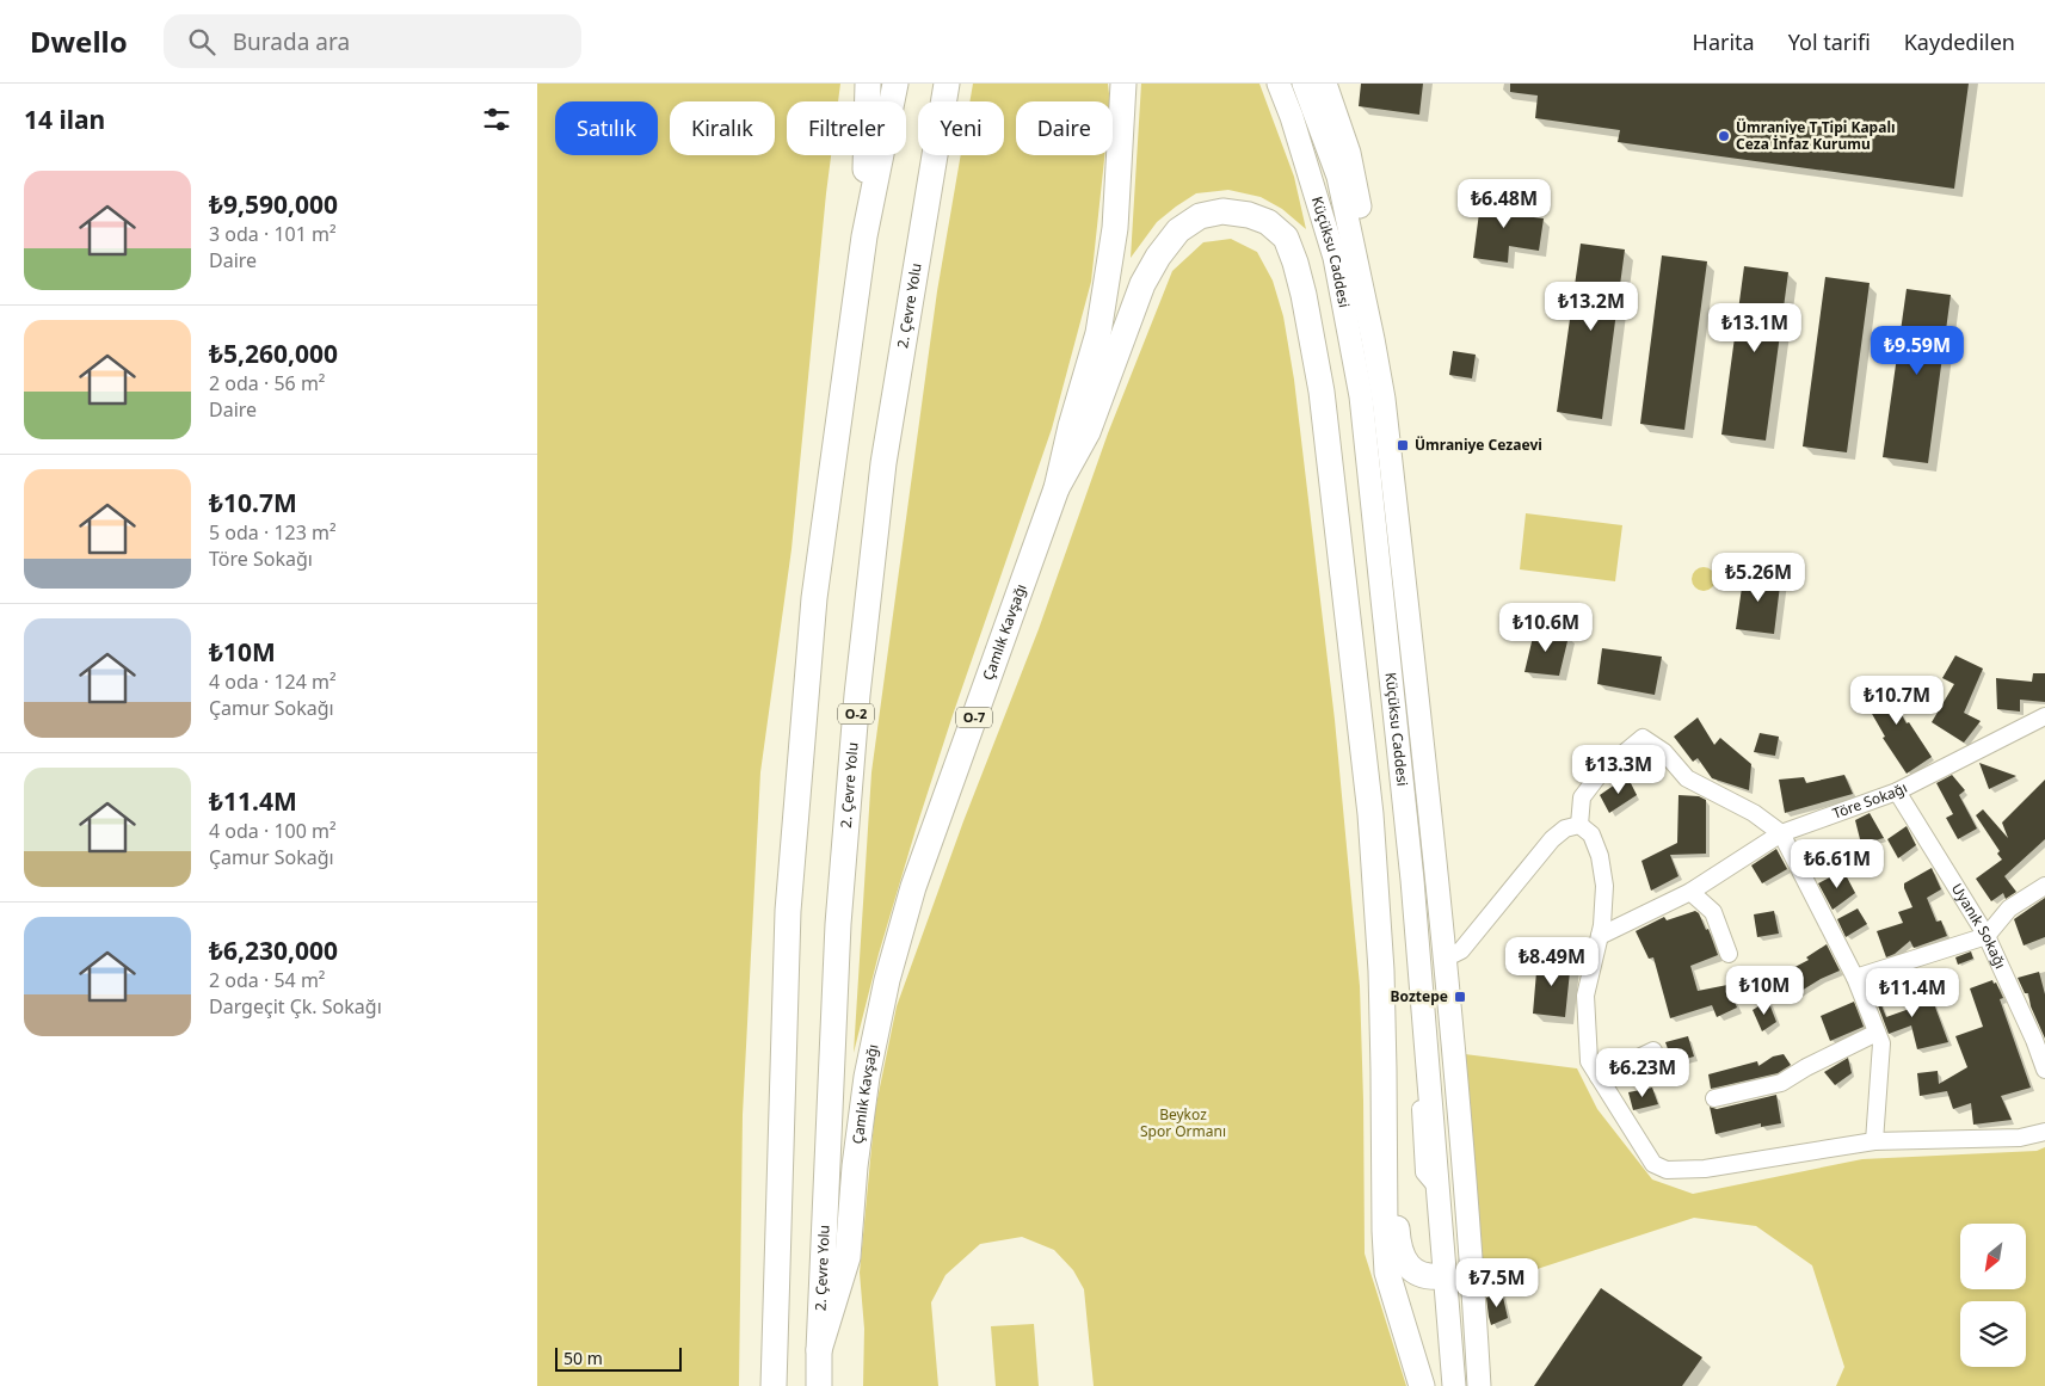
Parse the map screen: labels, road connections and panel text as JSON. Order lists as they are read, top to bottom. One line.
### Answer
{"streets":{"highway":["2. Çevre Yolu","Çamlık Kavşağı","O-2","O-7"],"main road":["Küçüksu Caddesi"],"street":["Töre Sokağı","Uyanık Sokağı"]},"crossings":[["2. Çevre Yolu","Çamlık Kavşağı"],["Töre Sokağı","Uyanık Sokağı"]],"parks":["Beykoz Spor Ormanı"],"places":{"other":["Ümraniye T Tipi Kapalı Ceza İnfaz Kurumu"],"transit":["Ümraniye Cezaevi","Boztepe"]},"scale_bar":"50 m","north":"bottom left","page":{"header":"Dwello","search":"Burada ara","nav":["Harita","Yol tarifi","Kaydedilen"],"heading":"14 ilan","chip":["Satılık","Kiralık","Filtreler","Yeni","Daire"],"list":[{"name":"₺9,590,000","note":"3 oda · 101 m² · Daire"},{"name":"₺5,260,000","note":"2 oda · 56 m² · Daire"},{"name":"₺10.7M","note":"5 oda · 123 m² · Töre Sokağı"},{"name":"₺10M","note":"4 oda · 124 m² · Çamur Sokağı"},{"name":"₺11.4M","note":"4 oda · 100 m² · Çamur Sokağı"},{"name":"₺6,230,000","note":"2 oda · 54 m² · Dargeçit Çk. Sokağı"}],"price":["₺6.48M","₺13.2M","₺13.1M","₺9.59M","₺5.26M","₺10.6M","₺10.7M","₺13.3M","₺6.61M","₺8.49M","₺10M","₺11.4M","₺6.23M","₺7.5M"],"scale":"50 m"}}
